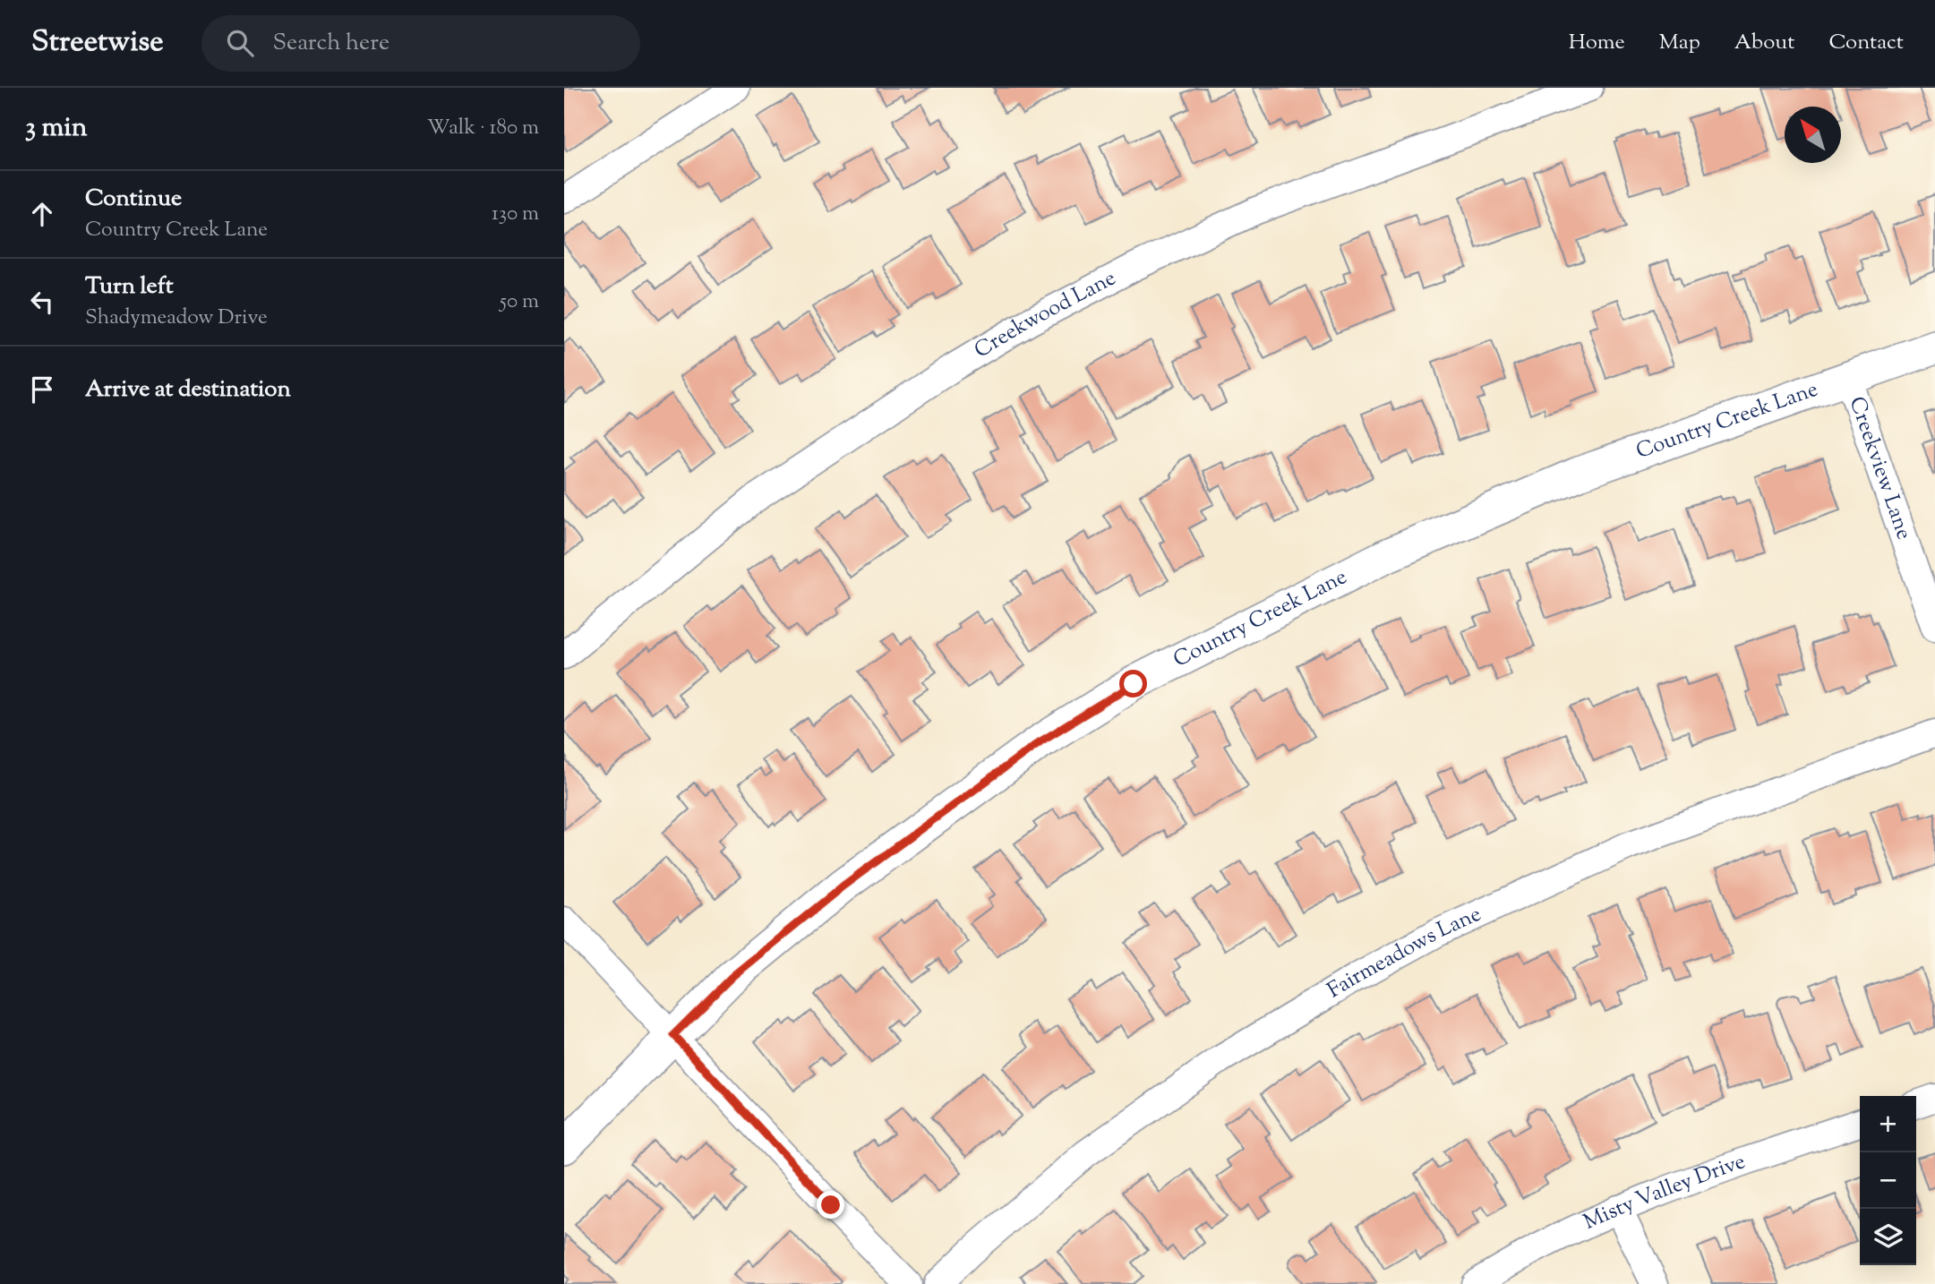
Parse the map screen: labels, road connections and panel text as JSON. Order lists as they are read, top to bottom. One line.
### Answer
{"streets":{"street":["Creekwood Lane","Country Creek Lane","Creekview Lane","Fairmeadows Lane","Misty Valley Drive"]},"crossings":[["Country Creek Lane","Creekview Lane"]],"north":"top left","page":{"header":"Streetwise","search":"Search here","nav":["Home","Map","About","Contact"],"heading":["3 min","Walk · 180 m"],"list":[["Continue","Country Creek Lane","130 m"],["Turn left","Shadymeadow Drive","50 m"],"Arrive at destination"],"map_buttons":["+","−"]}}
